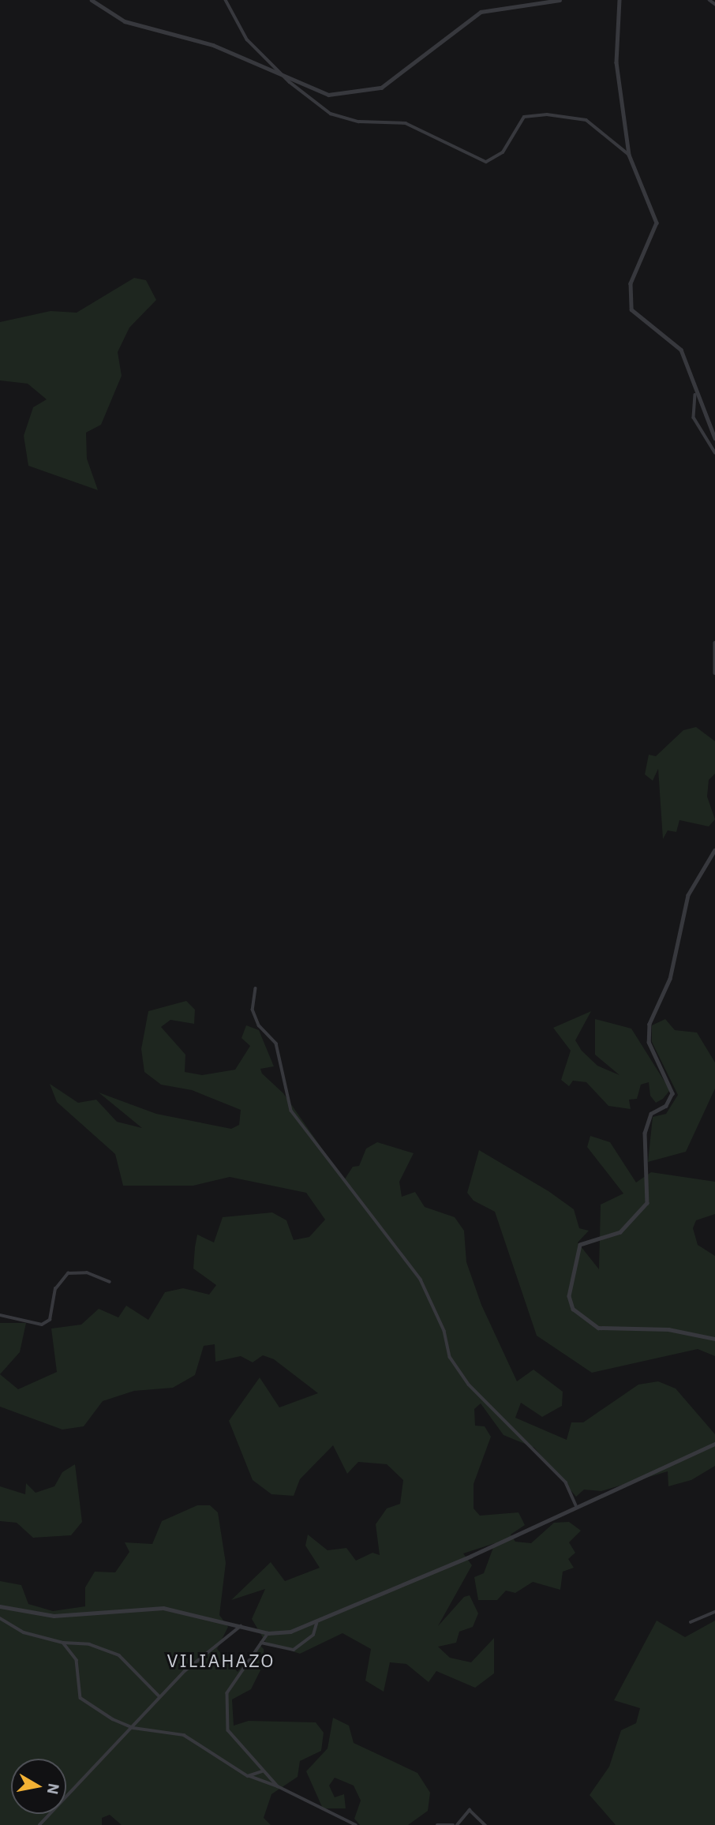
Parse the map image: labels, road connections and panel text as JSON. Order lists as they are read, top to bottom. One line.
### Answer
{"districts":["VILIAHAZO"],"north":"right"}
